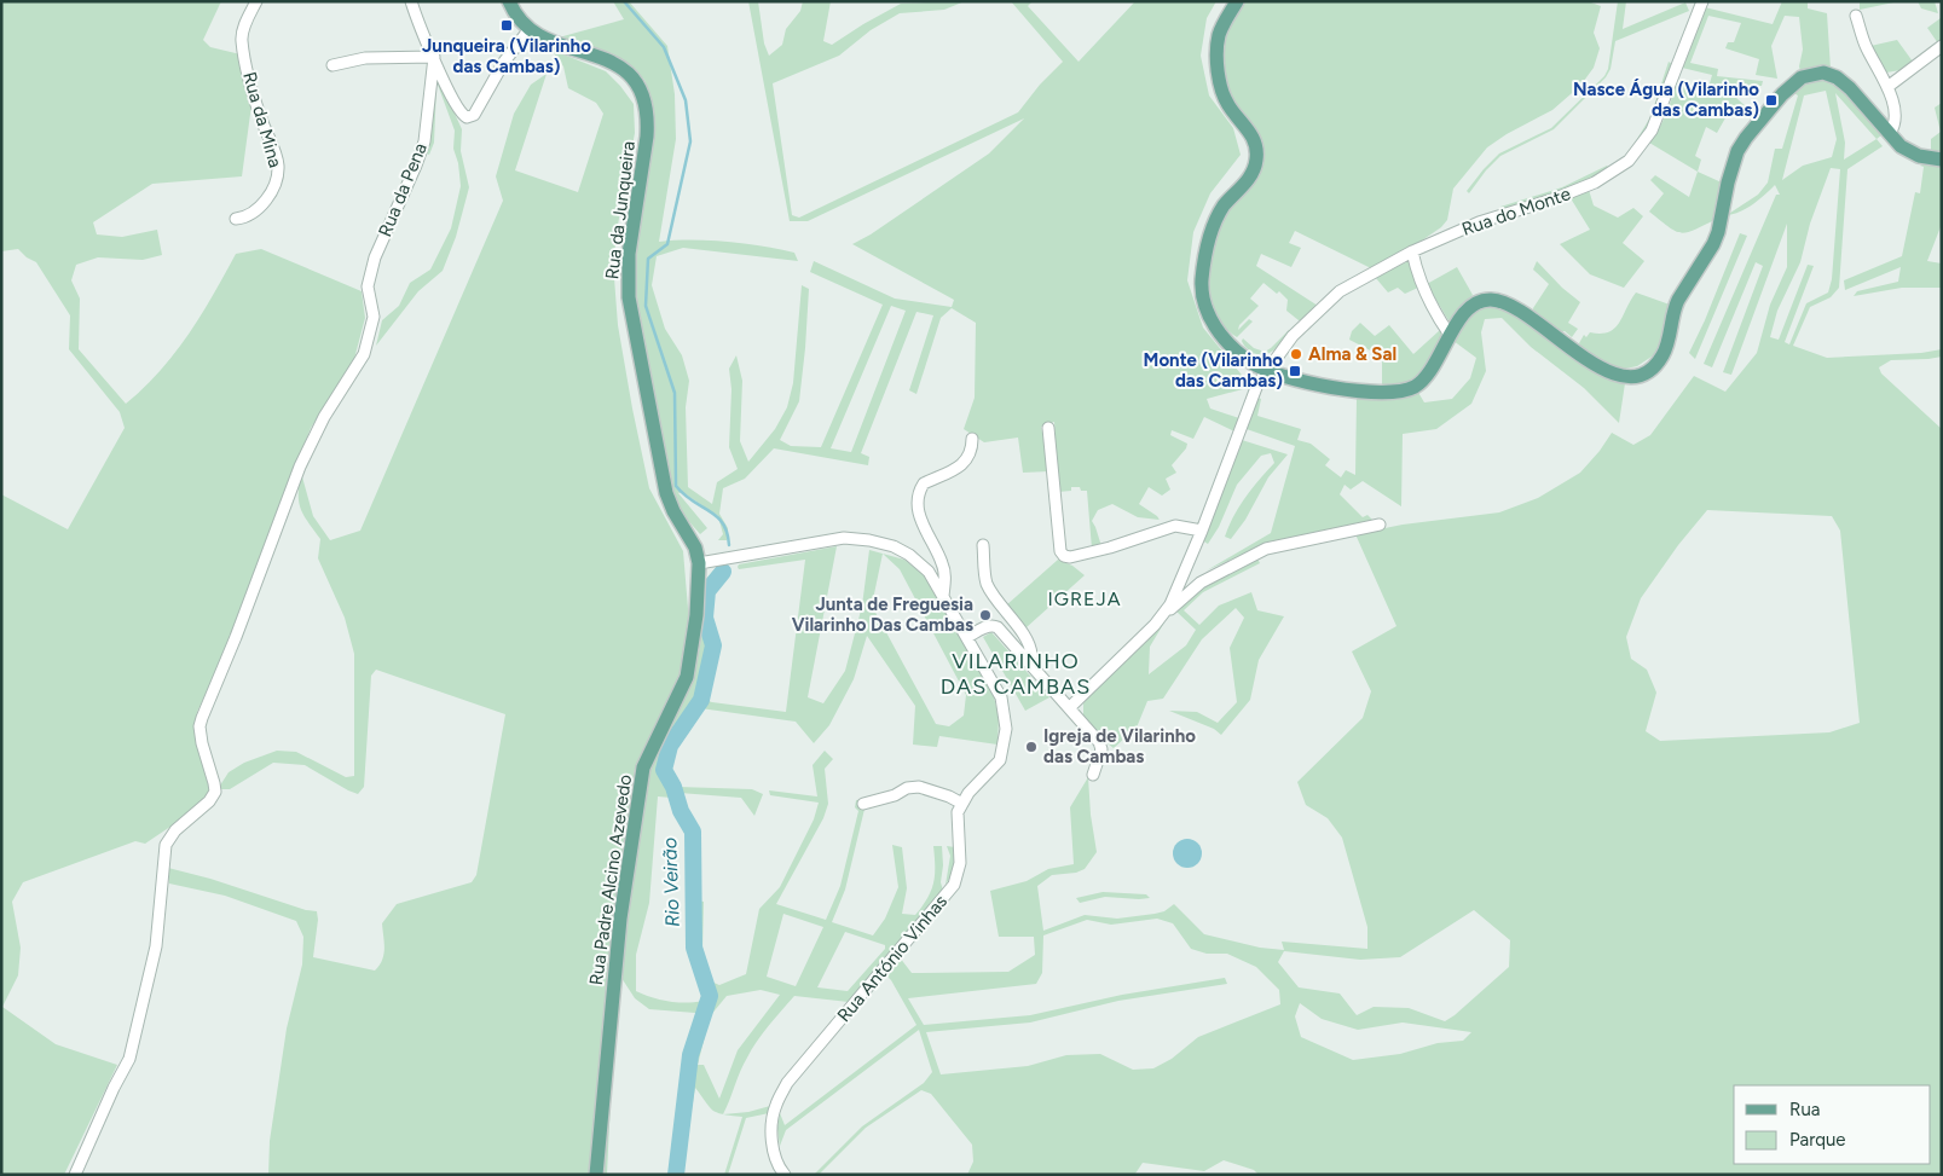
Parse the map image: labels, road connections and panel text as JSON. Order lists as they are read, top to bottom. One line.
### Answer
{"streets":{"main road":["Rua da Junqueira","Rua Padre Alcino Azevedo"],"street":["Rua da Mina","Rua da Pena","Rua do Monte","Rua António Vinhas"]},"crossings":[["Rua da Junqueira","Rua Padre Alcino Azevedo"]],"districts":["IGREJA","VILARINHO DAS CAMBAS"],"water":["Rio Veirão"],"places":{"transit":["Junqueira (Vilarinho das Cambas)","Nasce Água (Vilarinho das Cambas)","Monte (Vilarinho das Cambas)"],"other":["Alma & Sal","Junta de Freguesia Vilarinho Das Cambas","Igreja de Vilarinho das Cambas"]},"legend":["Rua","Parque"]}
